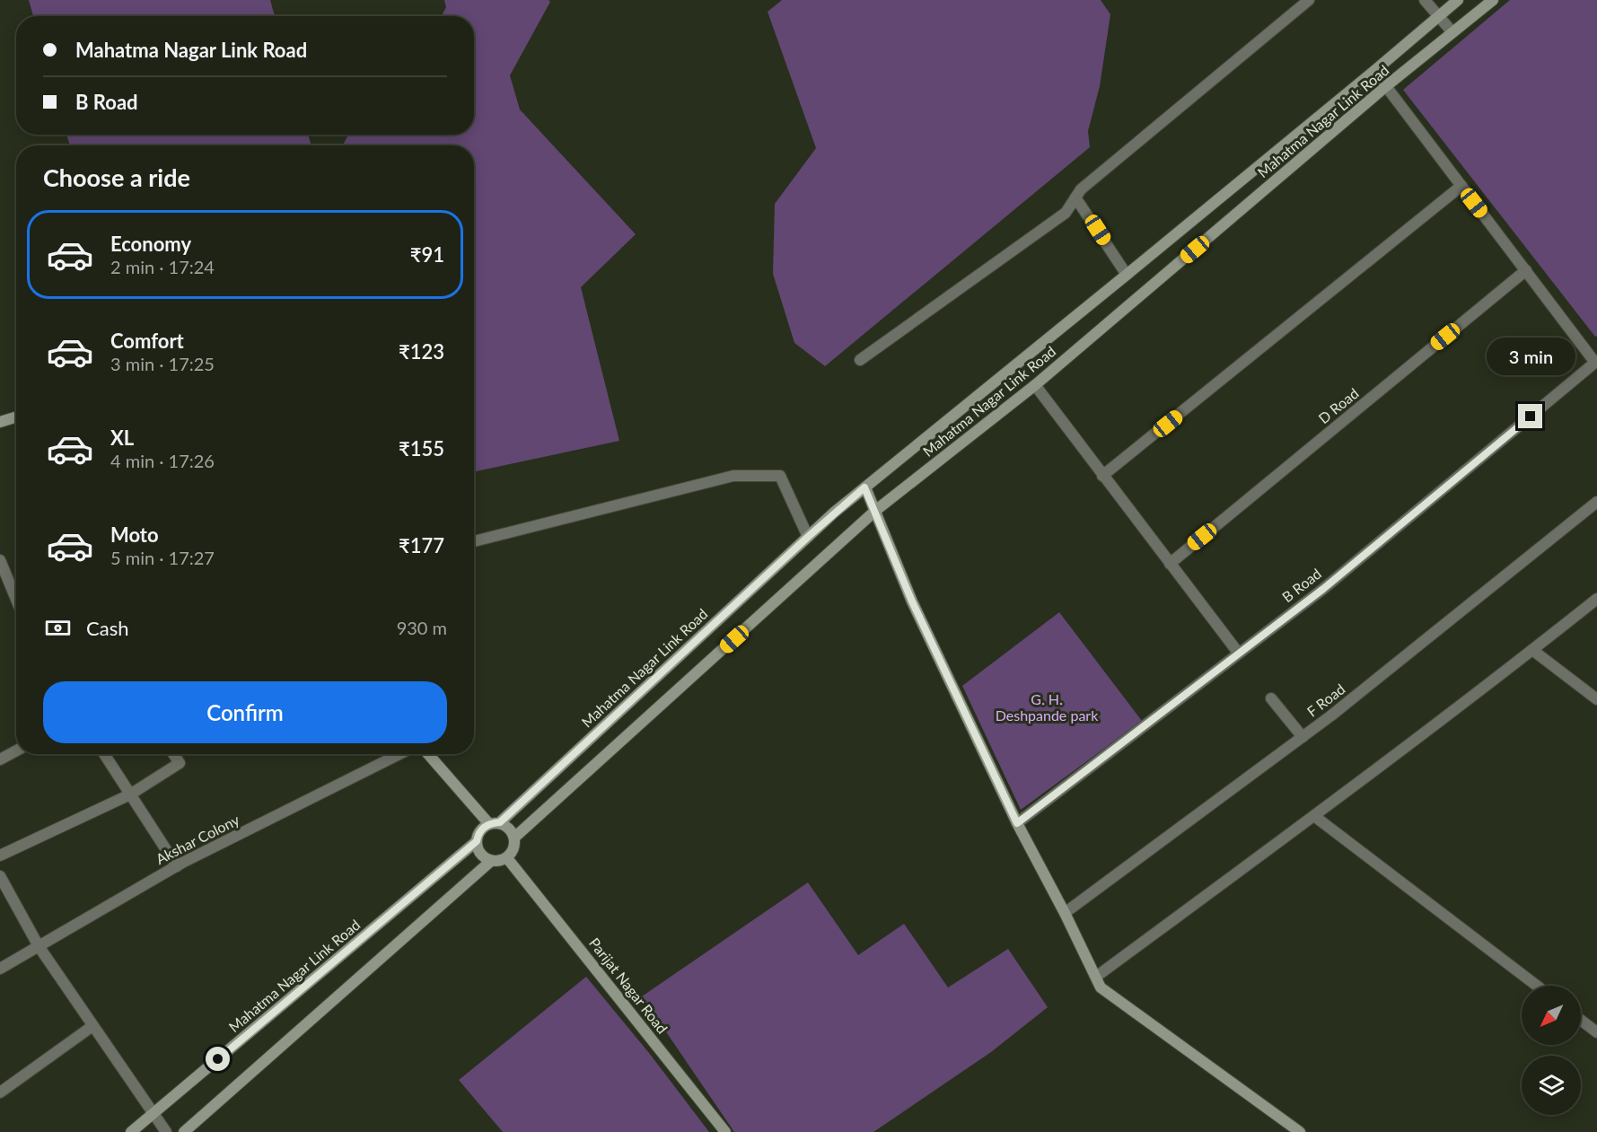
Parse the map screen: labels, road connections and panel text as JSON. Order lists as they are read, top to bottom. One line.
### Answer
{"streets":{"main road":["Mahatma Nagar Link Road","Parijat Nagar Road"],"street":["D Road","B Road","F Road","Akshar Colony"]},"crossings":[["Mahatma Nagar Link Road","Parijat Nagar Road"]],"parks":["G. H. Deshpande park"],"north":"bottom left","page":{"banner":["Mahatma Nagar Link Road","B Road"],"heading":"Choose a ride","list":[{"name":"Economy","note":"2 min · 17:24","value":"₹91"},{"name":"Comfort","note":"3 min · 17:25","value":"₹123"},{"name":"XL","note":"4 min · 17:26","value":"₹155"},{"name":"Moto","note":"5 min · 17:27","value":"₹177"}],"bubble":"3 min","pay":["Cash","930 m"],"buttons":"Confirm"}}
